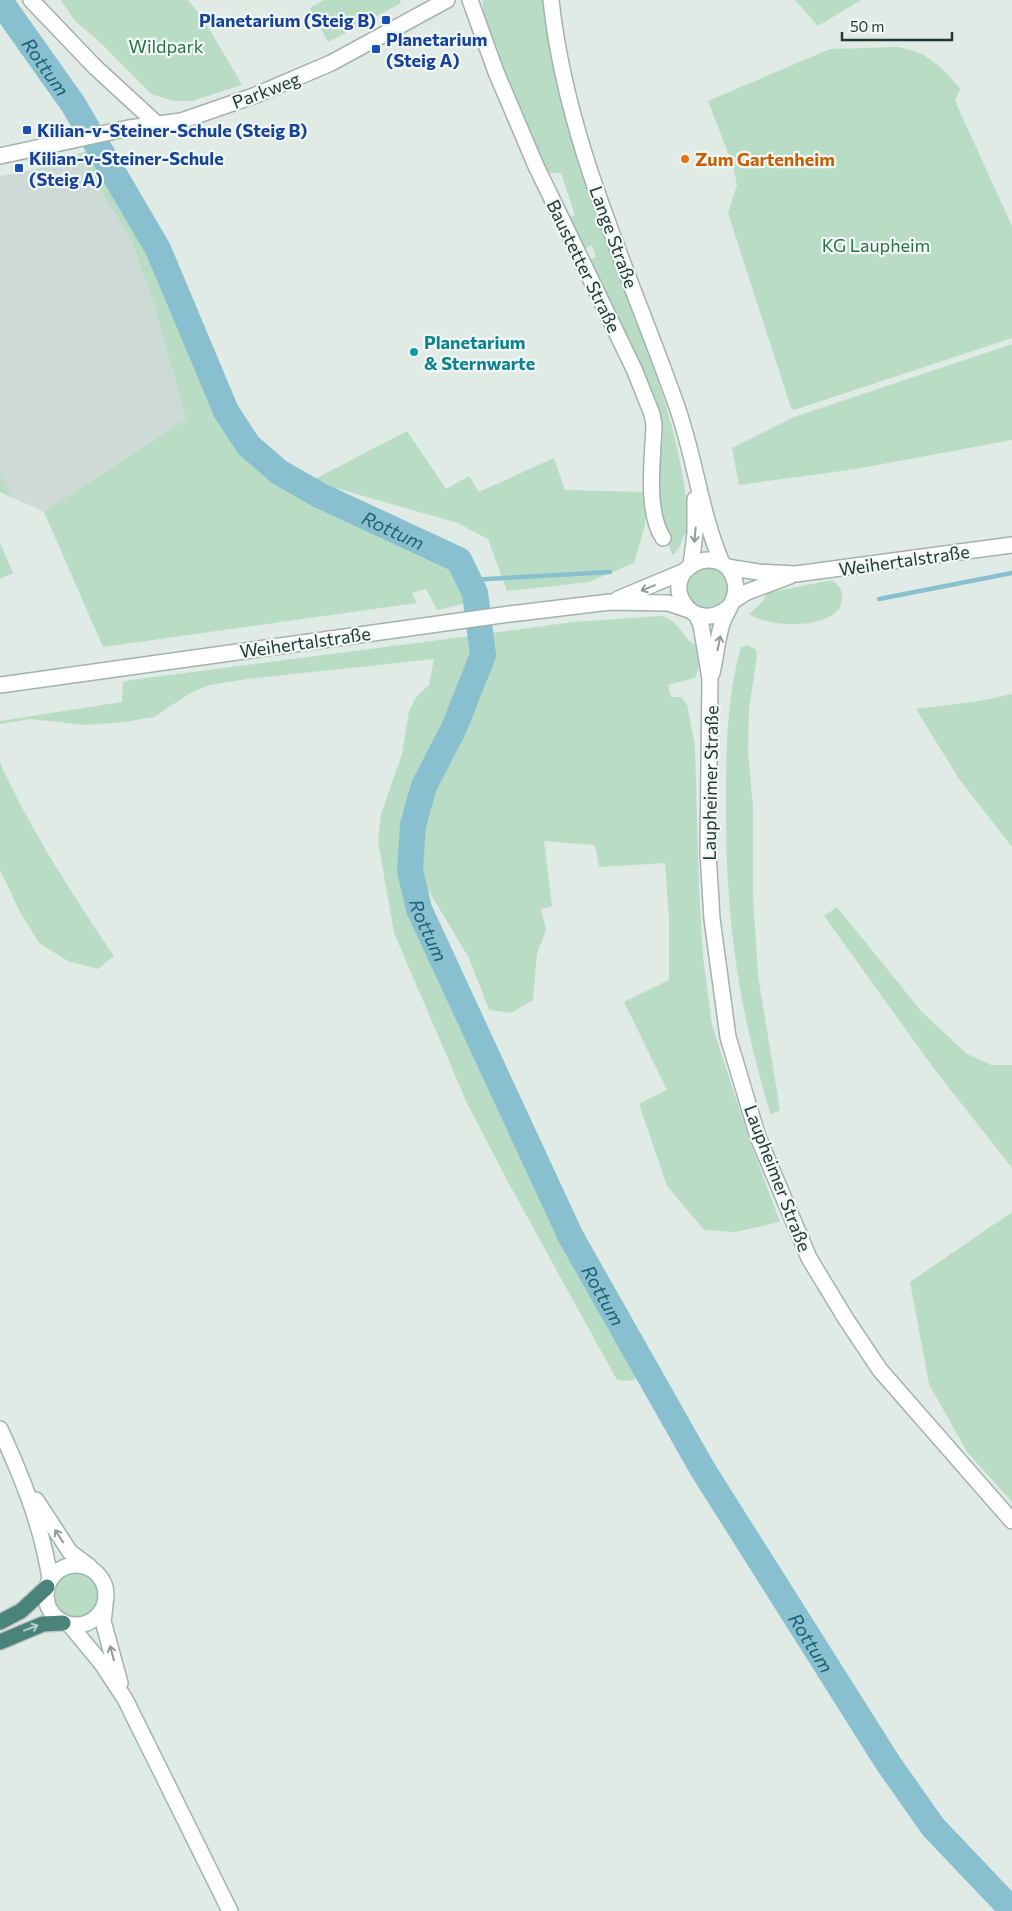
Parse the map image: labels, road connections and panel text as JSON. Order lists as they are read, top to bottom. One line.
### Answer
{"streets":{"street":["Parkweg","Lange Straße","Baustetter Straße","Weihertalstraße","Laupheimer Straße"]},"crossings":[["Lange Straße","Weihertalstraße"],["Lange Straße","Laupheimer Straße"],["Weihertalstraße","Laupheimer Straße"]],"water":["Rottum"],"parks":["Wildpark","KG Laupheim"],"places":{"transit":["Planetarium (Steig B)","Planetarium (Steig A)","Kilian-v-Steiner-Schule (Steig B)","Kilian-v-Steiner-Schule (Steig A)"],"other":["Zum Gartenheim","Planetarium & Sternwarte"]},"scale_bar":"50 m"}
